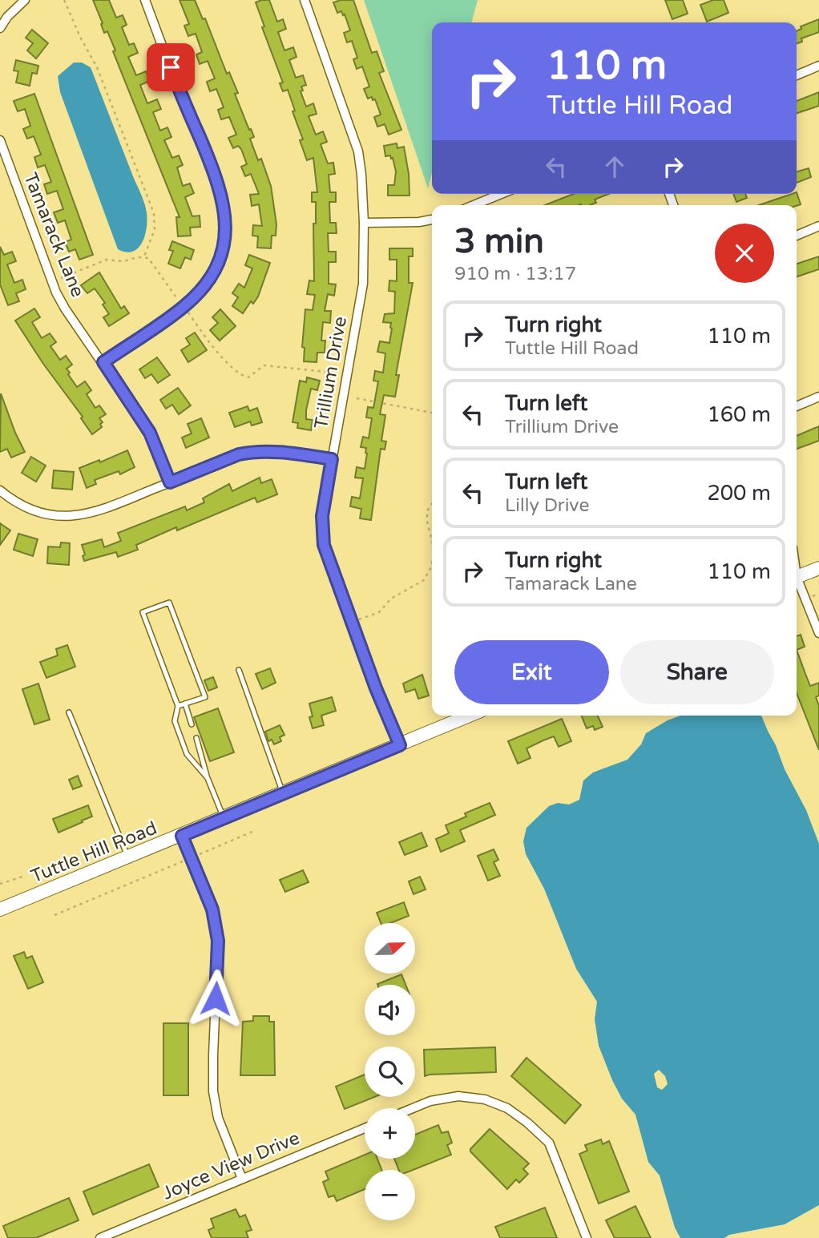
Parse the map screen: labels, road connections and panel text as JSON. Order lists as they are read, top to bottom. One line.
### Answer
{"streets":{"main road":["Tuttle Hill Road"],"street":["Tamarack Lane","Trillium Drive","Joyce View Drive"]},"crossings":[["Trillium Drive","Tuttle Hill Road"]],"north":"right","page":{"turn":["110 m","Tuttle Hill Road"],"heading":["3 min","910 m · 13:17"],"list":[{"name":"Turn right","note":"Tuttle Hill Road","value":"110 m"},{"name":"Turn left","note":"Trillium Drive","value":"160 m"},{"name":"Turn left","note":"Lilly Drive","value":"200 m"},{"name":"Turn right","note":"Tamarack Lane","value":"110 m"}],"buttons":["Exit","Share"],"map_buttons":["+","−"]}}
